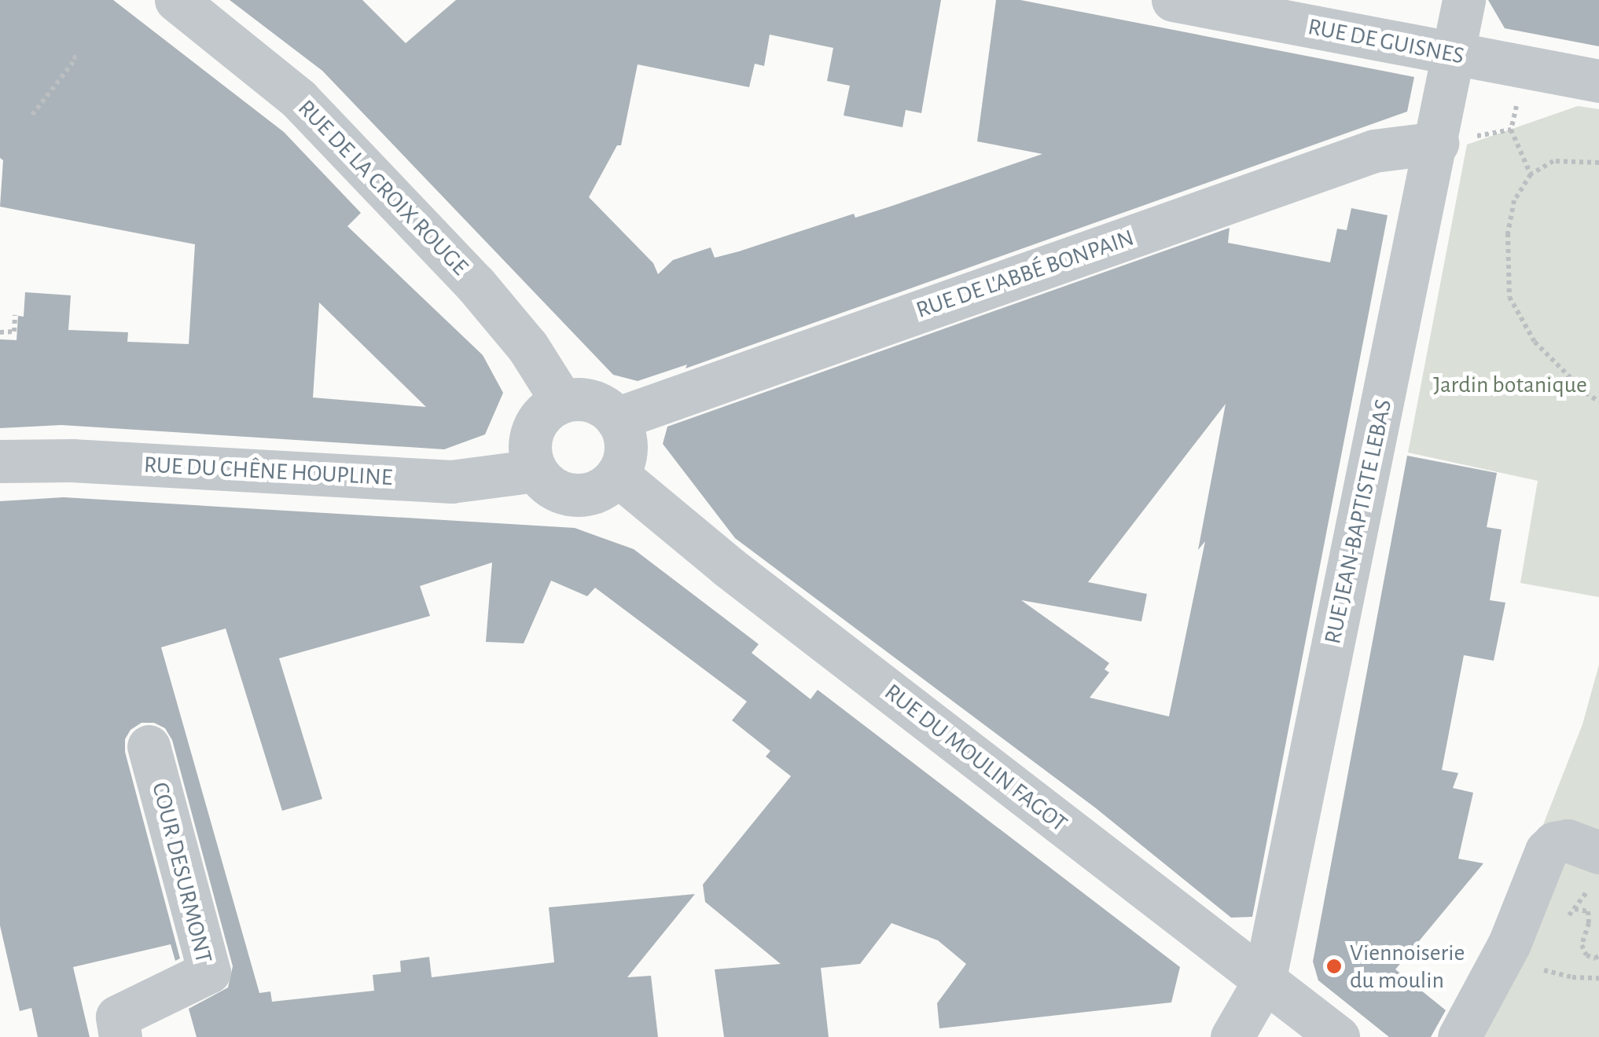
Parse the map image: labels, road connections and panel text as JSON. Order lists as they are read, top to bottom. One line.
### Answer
{"streets":{"street":["RUE DE GUISNES","RUE DE LA CROIX ROUGE","RUE DE L'ABBÉ BONPAIN","RUE DU CHÊNE HOUPLINE","RUE JEAN-BAPTISTE LEBAS","RUE DU MOULIN FAGOT","COUR DESURMONT"]},"crossings":[["RUE DE GUISNES","RUE JEAN-BAPTISTE LEBAS"],["RUE DE LA CROIX ROUGE","RUE DE L'ABBÉ BONPAIN"],["RUE DE LA CROIX ROUGE","RUE DU CHÊNE HOUPLINE"],["RUE DE LA CROIX ROUGE","RUE DU MOULIN FAGOT"],["RUE DE L'ABBÉ BONPAIN","RUE DU CHÊNE HOUPLINE"],["RUE DE L'ABBÉ BONPAIN","RUE JEAN-BAPTISTE LEBAS"],["RUE DE L'ABBÉ BONPAIN","RUE DU MOULIN FAGOT"],["RUE DU CHÊNE HOUPLINE","RUE DU MOULIN FAGOT"],["RUE JEAN-BAPTISTE LEBAS","RUE DU MOULIN FAGOT"]],"parks":["Jardin botanique"],"places":["Viennoiserie du moulin"]}
